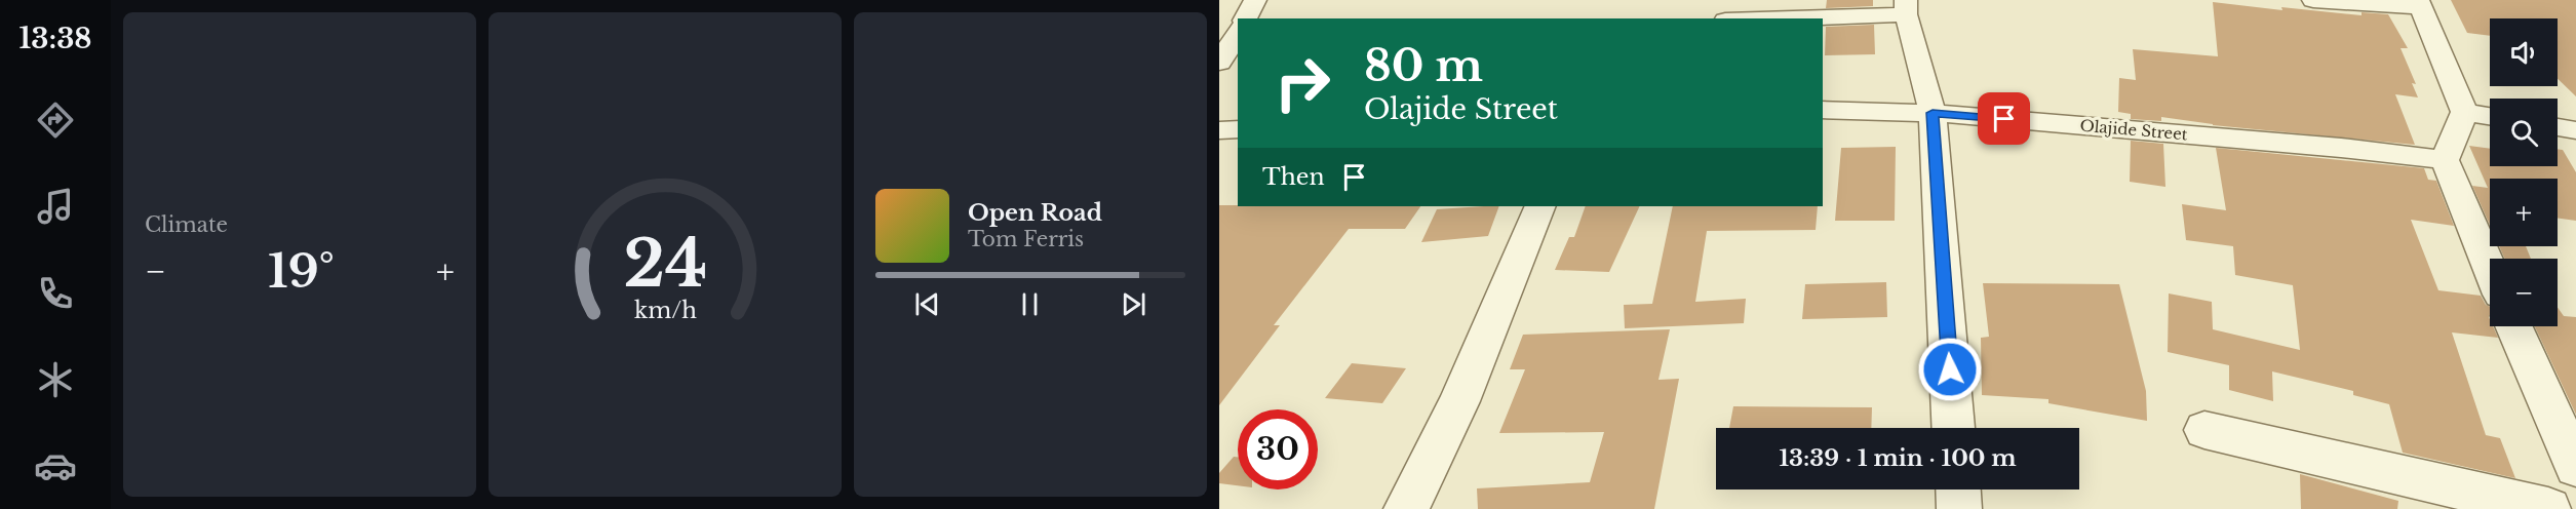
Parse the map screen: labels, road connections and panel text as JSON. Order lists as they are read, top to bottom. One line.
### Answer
{"streets":{"street":["Olajide Street"]},"page":{"tabs":"13:38","tile":"Climate","map_buttons":["+","−"],"turn":["80 m","Olajide Street"],"then":"Then","song":["Open Road","Tom Ferris"],"heat":["−","19°","+"],"limit":"30","trip":"13:39 · 1 min · 100 m","gauge":["24","km/h"]}}
